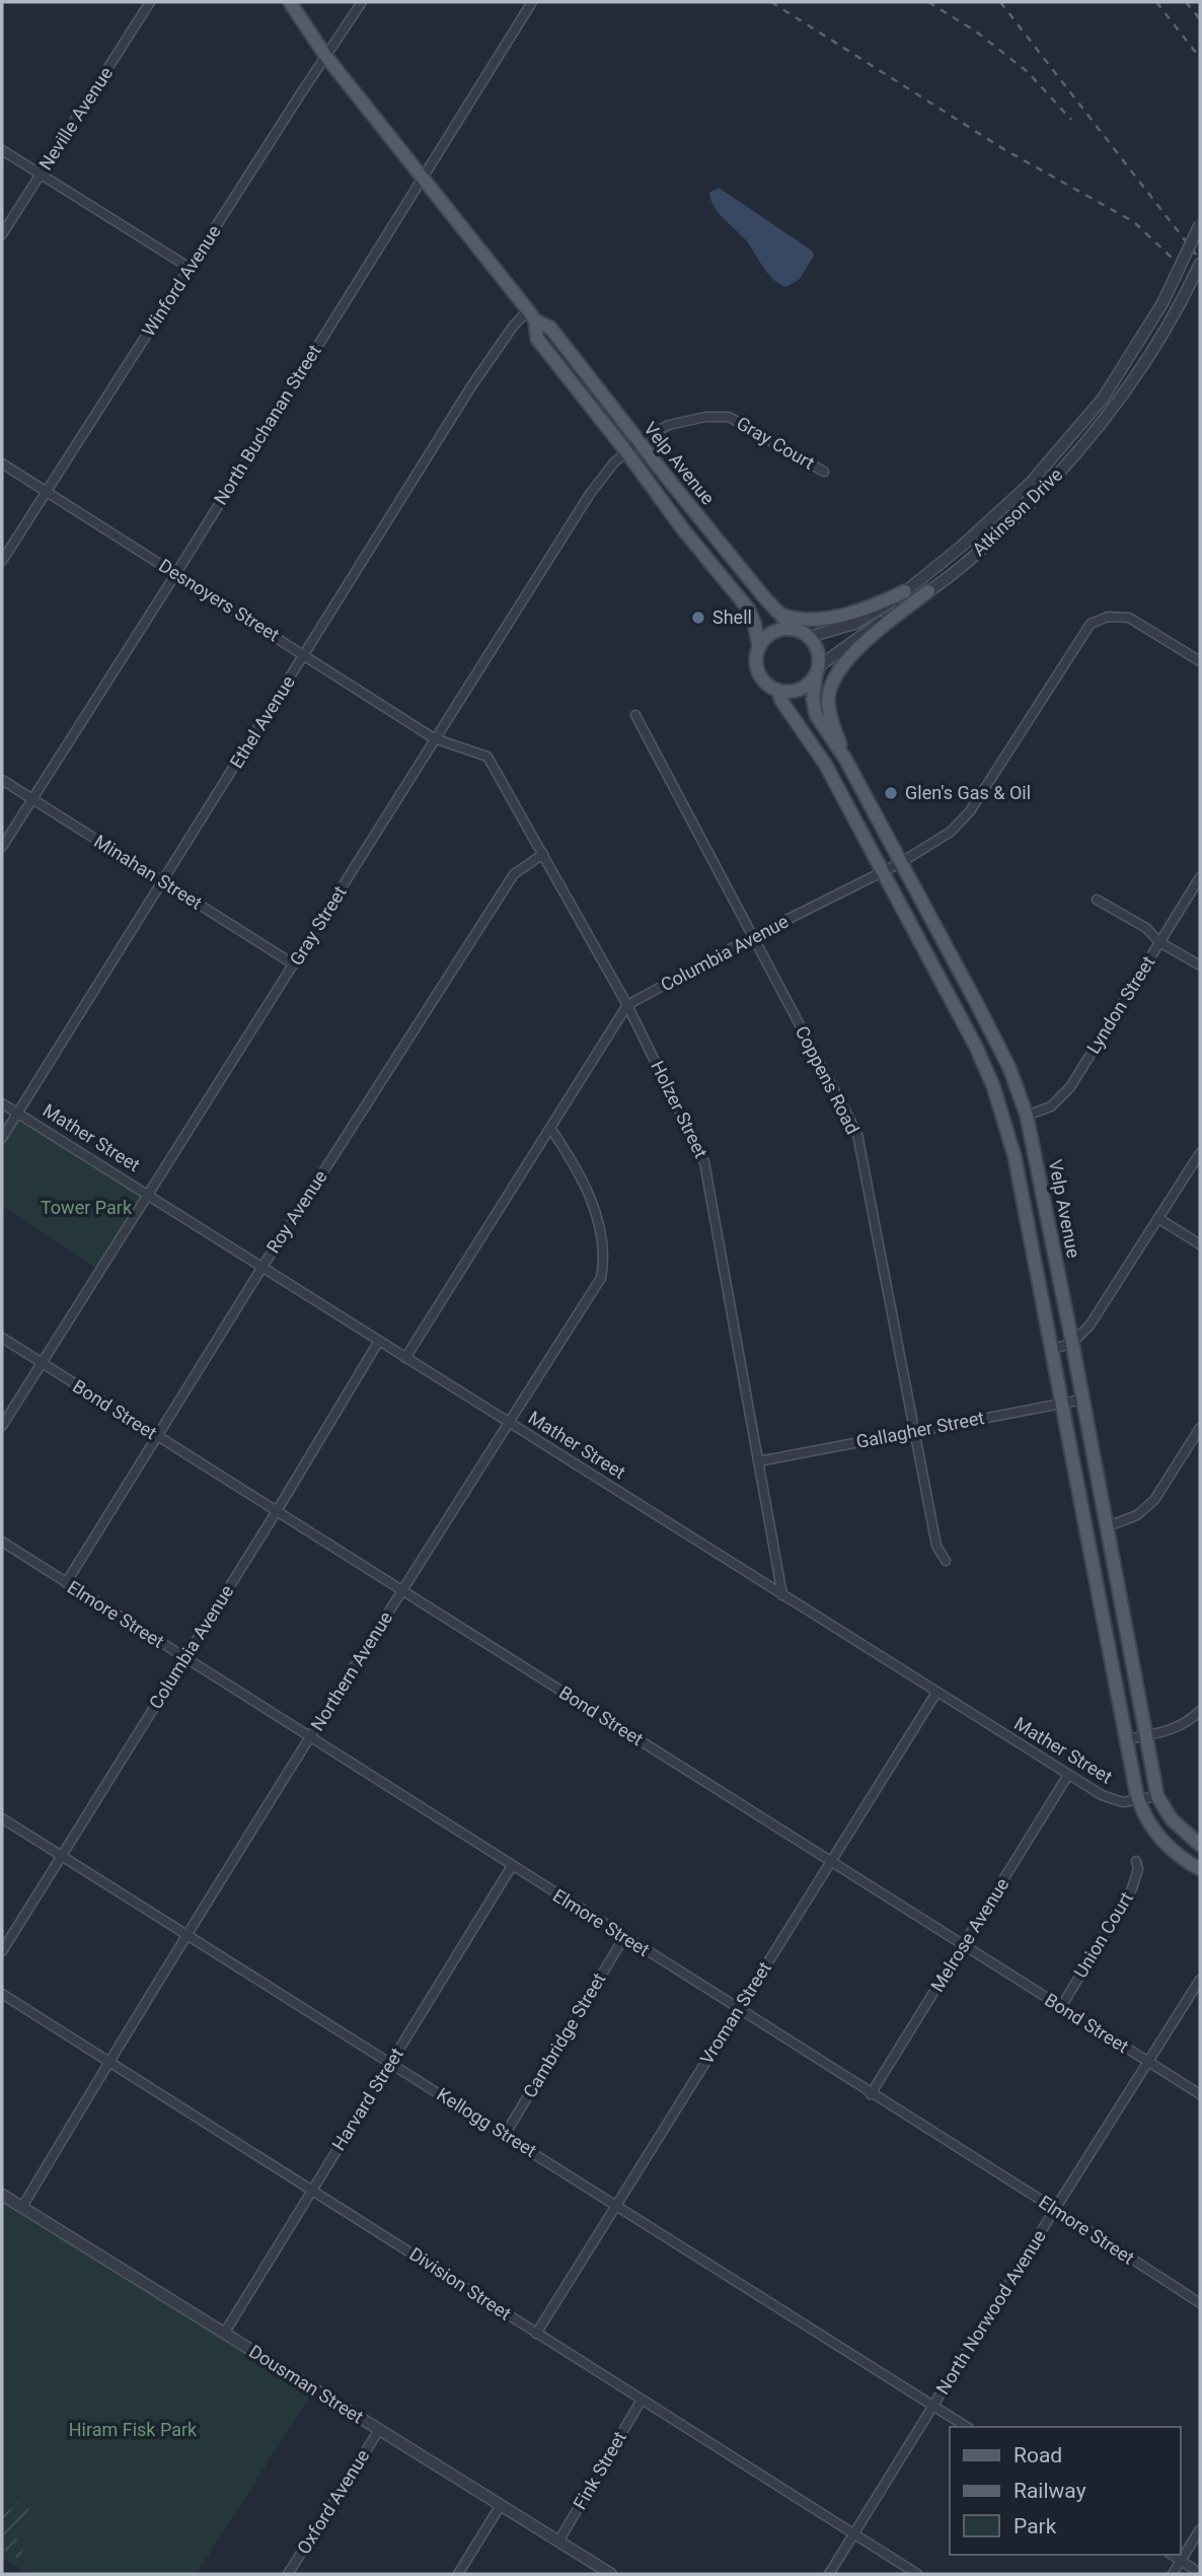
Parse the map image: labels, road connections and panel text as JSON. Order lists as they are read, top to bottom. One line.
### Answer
{"streets":{"main road":["Velp Avenue"],"street":["Neville Avenue","Winford Avenue","North Buchanan Street","Gray Court","Atkinson Drive","Desnoyers Street","Ethel Avenue","Minahan Street","Gray Street","Columbia Avenue","Lyndon Street","Coppens Road","Holzer Street","Mather Street","Roy Avenue","Bond Street","Gallagher Street","Elmore Street","Northern Avenue","Melrose Avenue","Union Court","Vroman Street","Cambridge Street","Harvard Street","Kellogg Street","Division Street","North Norwood Avenue","Dousman Street","Fink Street","Oxford Avenue"]},"crossings":[["Winford Avenue","Velp Avenue"],["Winford Avenue","Desnoyers Street"],["North Buchanan Street","Velp Avenue"],["North Buchanan Street","Desnoyers Street"],["North Buchanan Street","Minahan Street"],["Gray Court","Velp Avenue"],["Gray Court","Gray Street"],["Velp Avenue","Atkinson Drive"],["Velp Avenue","Ethel Avenue"],["Velp Avenue","Gray Street"],["Velp Avenue","Columbia Avenue"],["Velp Avenue","Lyndon Street"],["Velp Avenue","Mather Street"],["Velp Avenue","Gallagher Street"],["Desnoyers Street","Ethel Avenue"],["Desnoyers Street","Gray Street"],["Desnoyers Street","Holzer Street"],["Ethel Avenue","Minahan Street"],["Ethel Avenue","Mather Street"],["Minahan Street","Gray Street"],["Gray Street","Holzer Street"],["Gray Street","Mather Street"],["Gray Street","Bond Street"],["Columbia Avenue","Coppens Road"],["Columbia Avenue","Holzer Street"],["Columbia Avenue","Mather Street"],["Columbia Avenue","Bond Street"],["Columbia Avenue","Elmore Street"],["Columbia Avenue","Northern Avenue"],["Columbia Avenue","Kellogg Street"],["Coppens Road","Gallagher Street"],["Holzer Street","Mather Street"],["Holzer Street","Roy Avenue"],["Holzer Street","Gallagher Street"],["Mather Street","Roy Avenue"],["Mather Street","Northern Avenue"],["Mather Street","Melrose Avenue"],["Mather Street","Vroman Street"],["Roy Avenue","Bond Street"],["Roy Avenue","Elmore Street"],["Bond Street","Northern Avenue"],["Bond Street","Melrose Avenue"],["Bond Street","Union Court"],["Bond Street","Vroman Street"],["Bond Street","North Norwood Avenue"],["Elmore Street","Northern Avenue"],["Elmore Street","Melrose Avenue"],["Elmore Street","Vroman Street"],["Elmore Street","Cambridge Street"],["Elmore Street","Harvard Street"],["Elmore Street","North Norwood Avenue"],["Northern Avenue","Kellogg Street"],["Northern Avenue","Division Street"],["Northern Avenue","Dousman Street"],["Vroman Street","Kellogg Street"],["Vroman Street","Division Street"],["Cambridge Street","Kellogg Street"],["Harvard Street","Kellogg Street"],["Harvard Street","Division Street"],["Harvard Street","Dousman Street"],["Kellogg Street","North Norwood Avenue"],["Division Street","North Norwood Avenue"],["Division Street","Fink Street"],["Dousman Street","Fink Street"],["Dousman Street","Oxford Avenue"]],"parks":["Tower Park","Hiram Fisk Park"],"places":["Shell","Glen's Gas & Oil"],"legend":["Road","Railway","Park"]}
